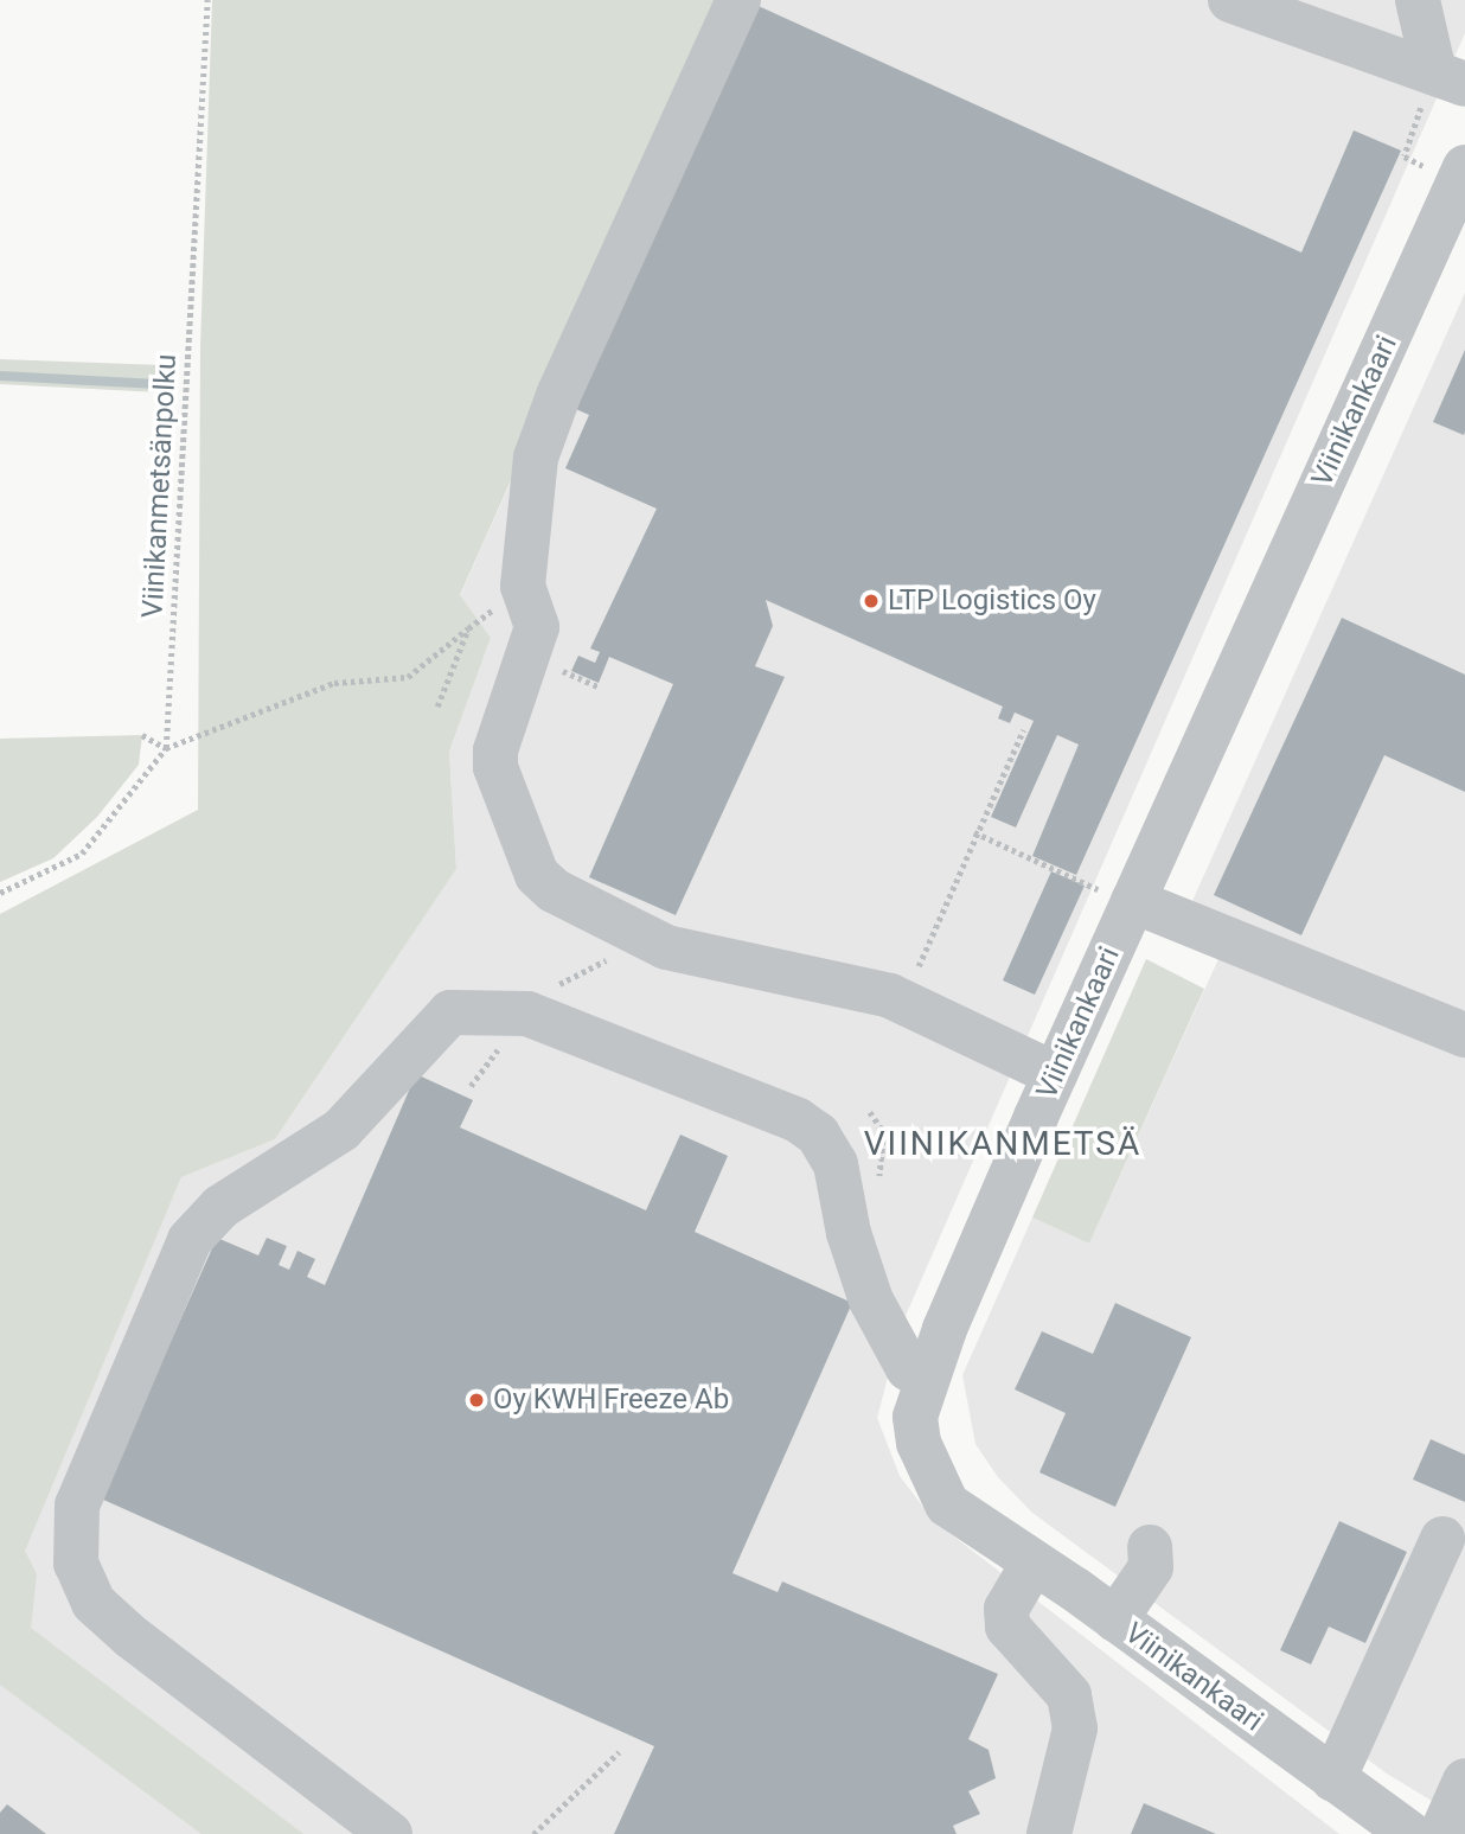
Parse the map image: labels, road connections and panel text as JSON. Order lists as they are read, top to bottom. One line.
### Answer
{"streets":{"street":["Viinikankaari"],"path":["Viinikanmetsänpolku"]},"districts":["VIINIKANMETSÄ"],"places":["LTP Logistics Oy","Oy KWH Freeze Ab"]}
